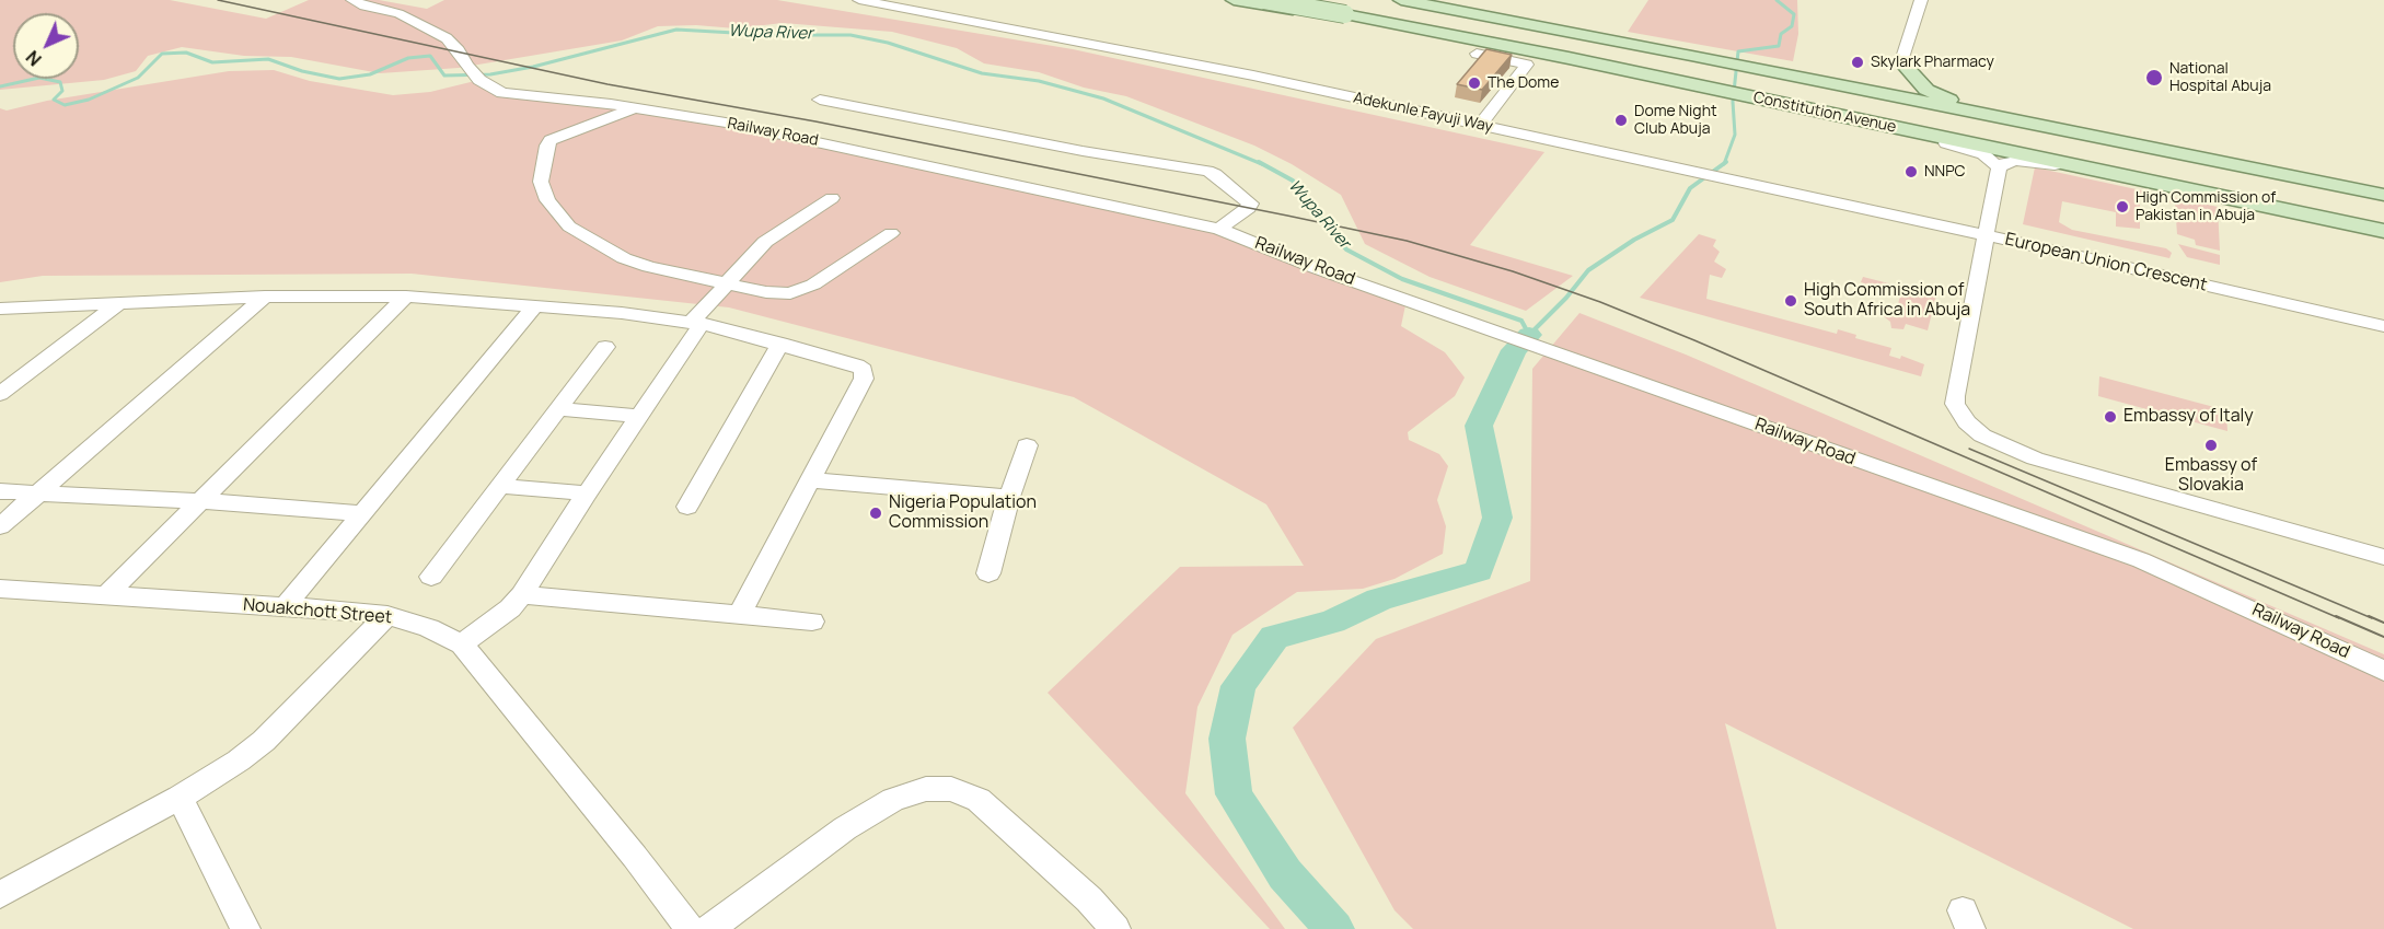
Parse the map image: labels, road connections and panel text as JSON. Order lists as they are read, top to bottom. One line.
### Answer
{"streets":{"main road":["Constitution Avenue"],"street":["Adekunle Fayuji Way","Railway Road","European Union Crescent","Nouakchott Street"]},"crossings":[["Adekunle Fayuji Way","European Union Crescent"]],"water":["Wupa River"],"places":["Skylark Pharmacy","National Hospital Abuja","The Dome","Dome Night Club Abuja","NNPC","High Commission of Pakistan in Abuja","High Commission of South Africa in Abuja","Embassy of Italy","Embassy of Slovakia","Nigeria Population Commission"],"north":"bottom left"}
